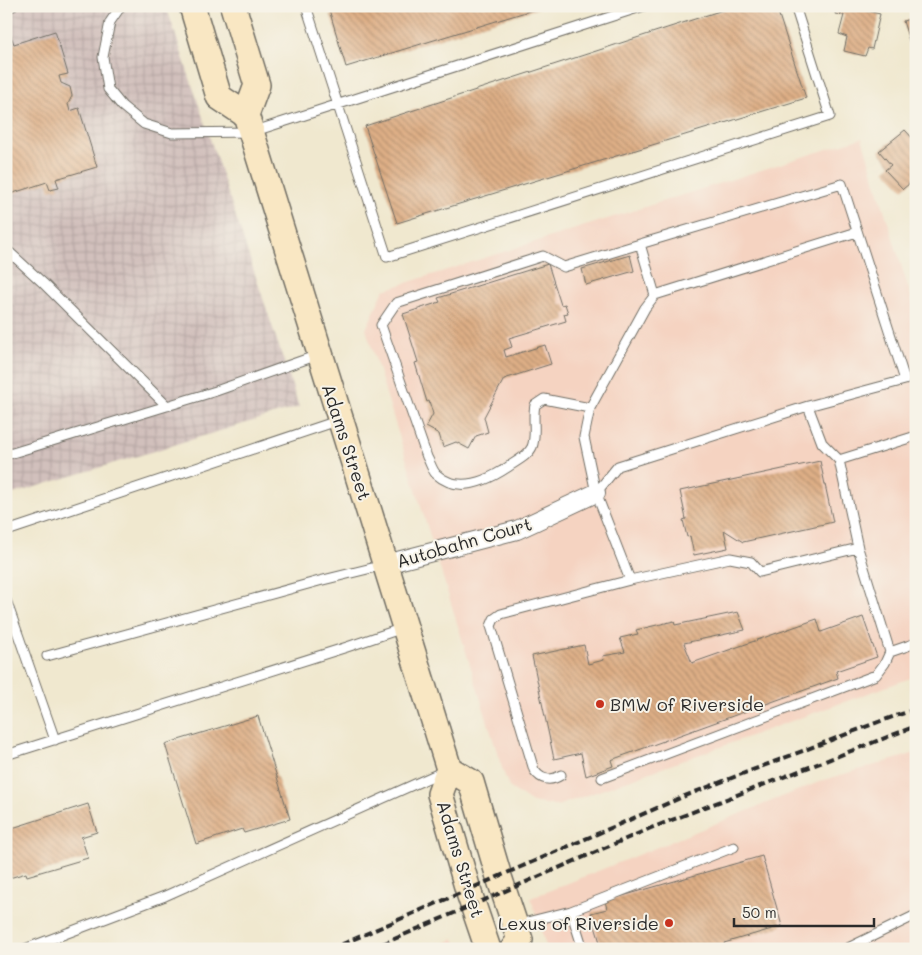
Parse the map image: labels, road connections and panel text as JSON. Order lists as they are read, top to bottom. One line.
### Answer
{"streets":{"main road":["Adams Street"],"street":["Autobahn Court"]},"crossings":[["Adams Street","Autobahn Court"]],"places":["BMW of Riverside","Lexus of Riverside"],"scale_bar":"50 m"}
